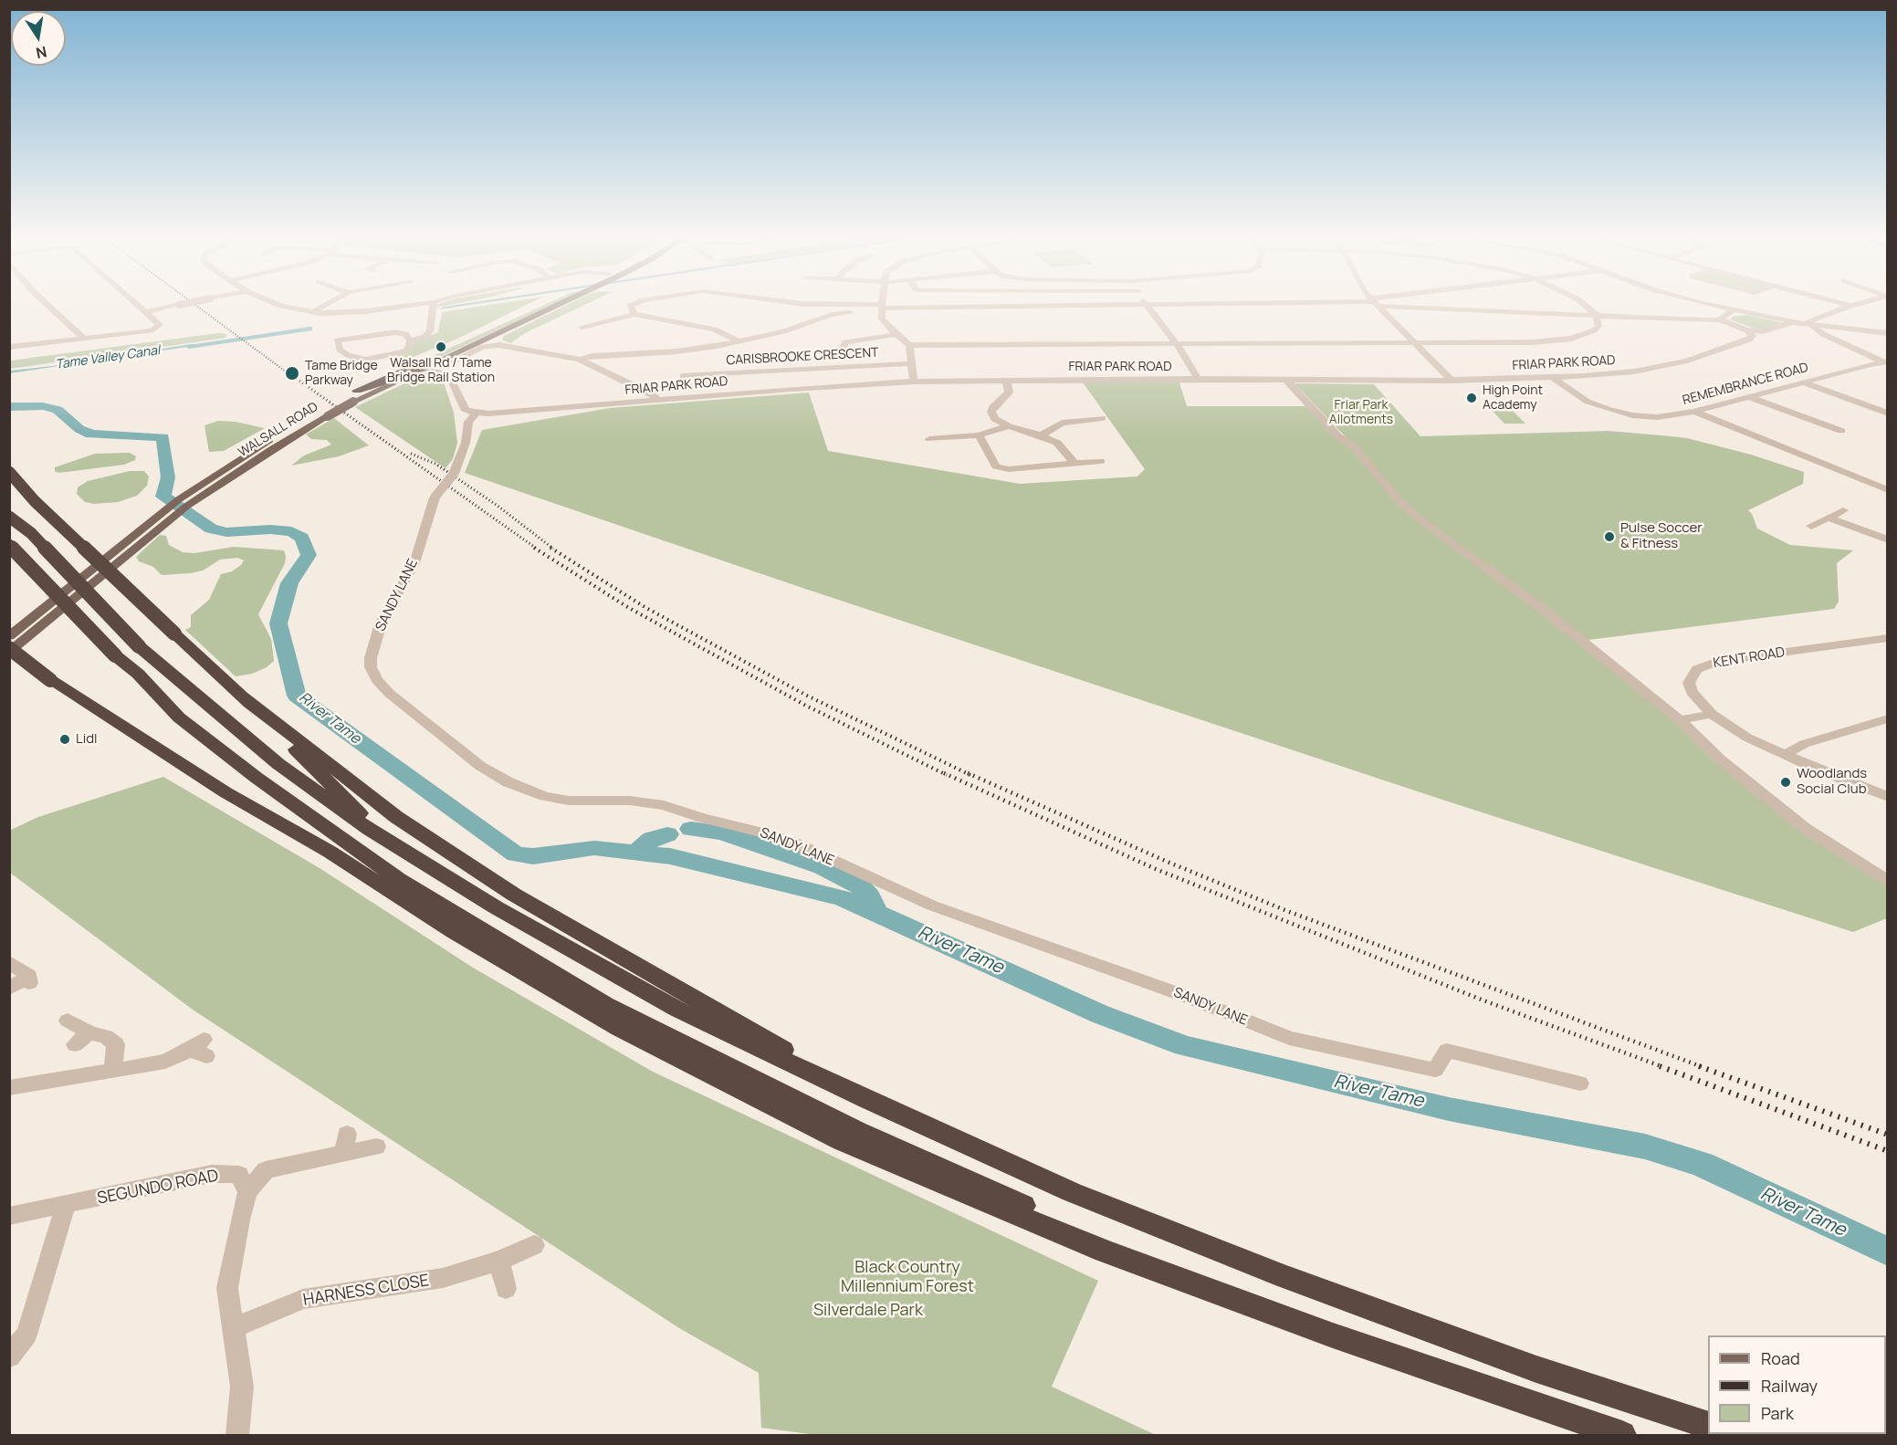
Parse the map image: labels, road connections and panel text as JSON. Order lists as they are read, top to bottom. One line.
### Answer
{"streets":{"main road":["WALSALL ROAD"],"street":["CARISBROOKE CRESCENT","FRIAR PARK ROAD","REMEMBRANCE ROAD","SANDY LANE","KENT ROAD","SEGUNDO ROAD","HARNESS CLOSE"]},"crossings":[["FRIAR PARK ROAD","REMEMBRANCE ROAD"],["FRIAR PARK ROAD","SANDY LANE"]],"water":["Tame Valley Canal","River Tame"],"parks":["Friar Park Allotments","Black Country Millennium Forest","Silverdale Park"],"places":["Walsall Rd / Tame Bridge Rail Station","Tame Bridge Parkway","High Point Academy","Pulse Soccer & Fitness","Lidl","Woodlands Social Club"],"legend":["Road","Railway","Park"],"north":"bottom"}
